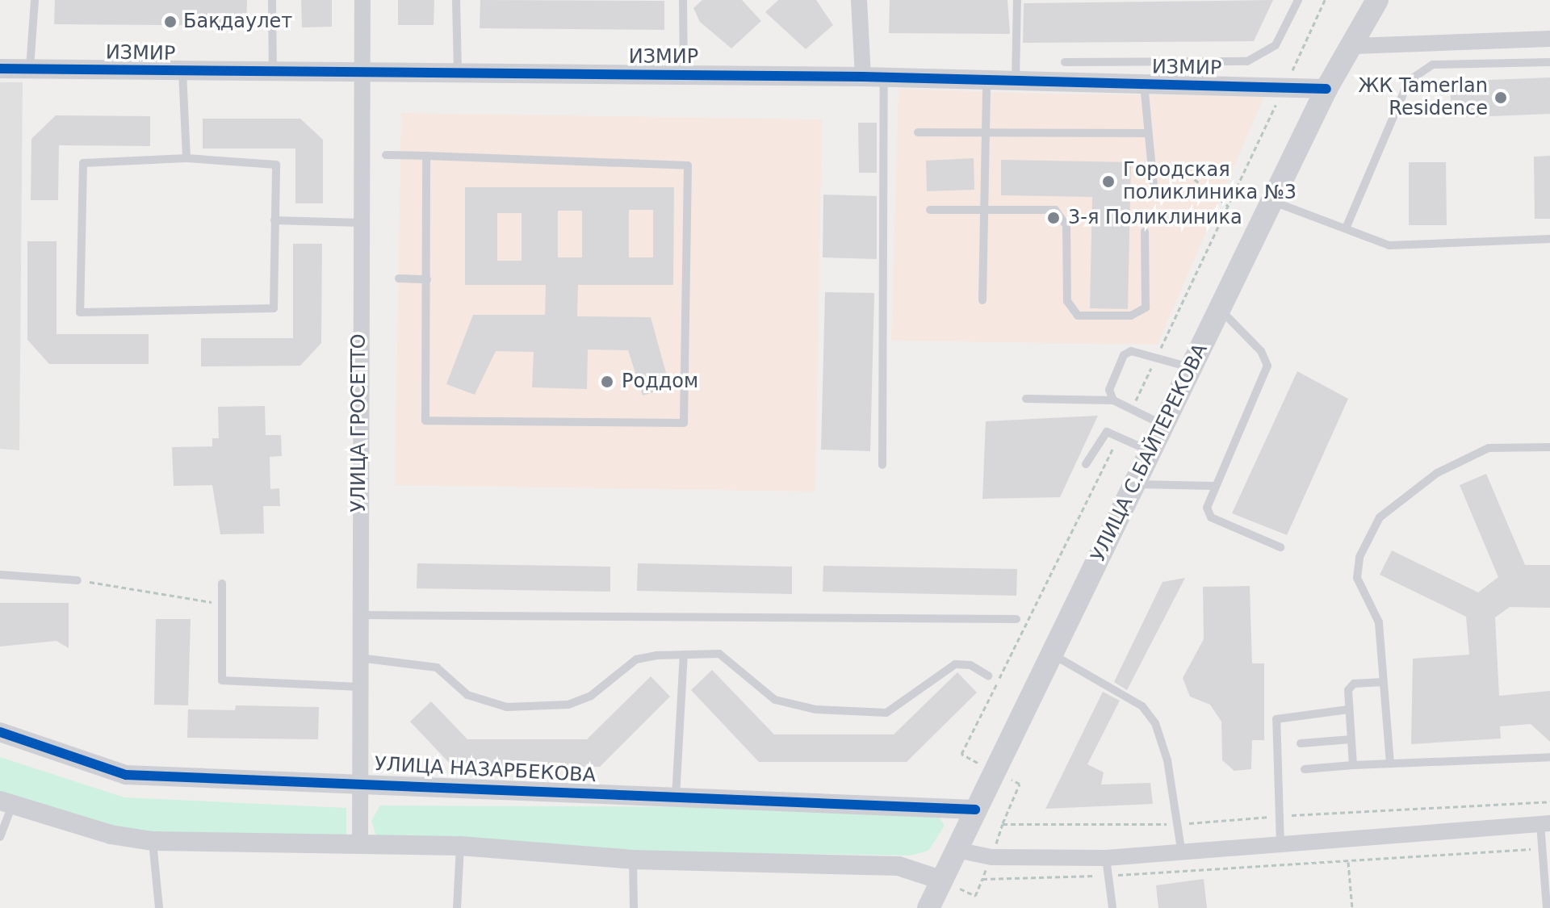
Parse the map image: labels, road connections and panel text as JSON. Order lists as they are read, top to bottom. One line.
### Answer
{"streets":{"main road":["УЛИЦА С.БАЙТЕРЕКОВА"],"street":["ИЗМИР","УЛИЦА ГРОСЕТТО","УЛИЦА НАЗАРБЕКОВА"]},"crossings":[["ИЗМИР","УЛИЦА ГРОСЕТТО"],["ИЗМИР","УЛИЦА С.БАЙТЕРЕКОВА"],["УЛИЦА ГРОСЕТТО","УЛИЦА НАЗАРБЕКОВА"],["УЛИЦА С.БАЙТЕРЕКОВА","УЛИЦА НАЗАРБЕКОВА"]],"places":["Бақдаулет","ЖК Tamerlan Residence","Городская поликлиника №3","3-я Поликлиника","Роддом"]}
